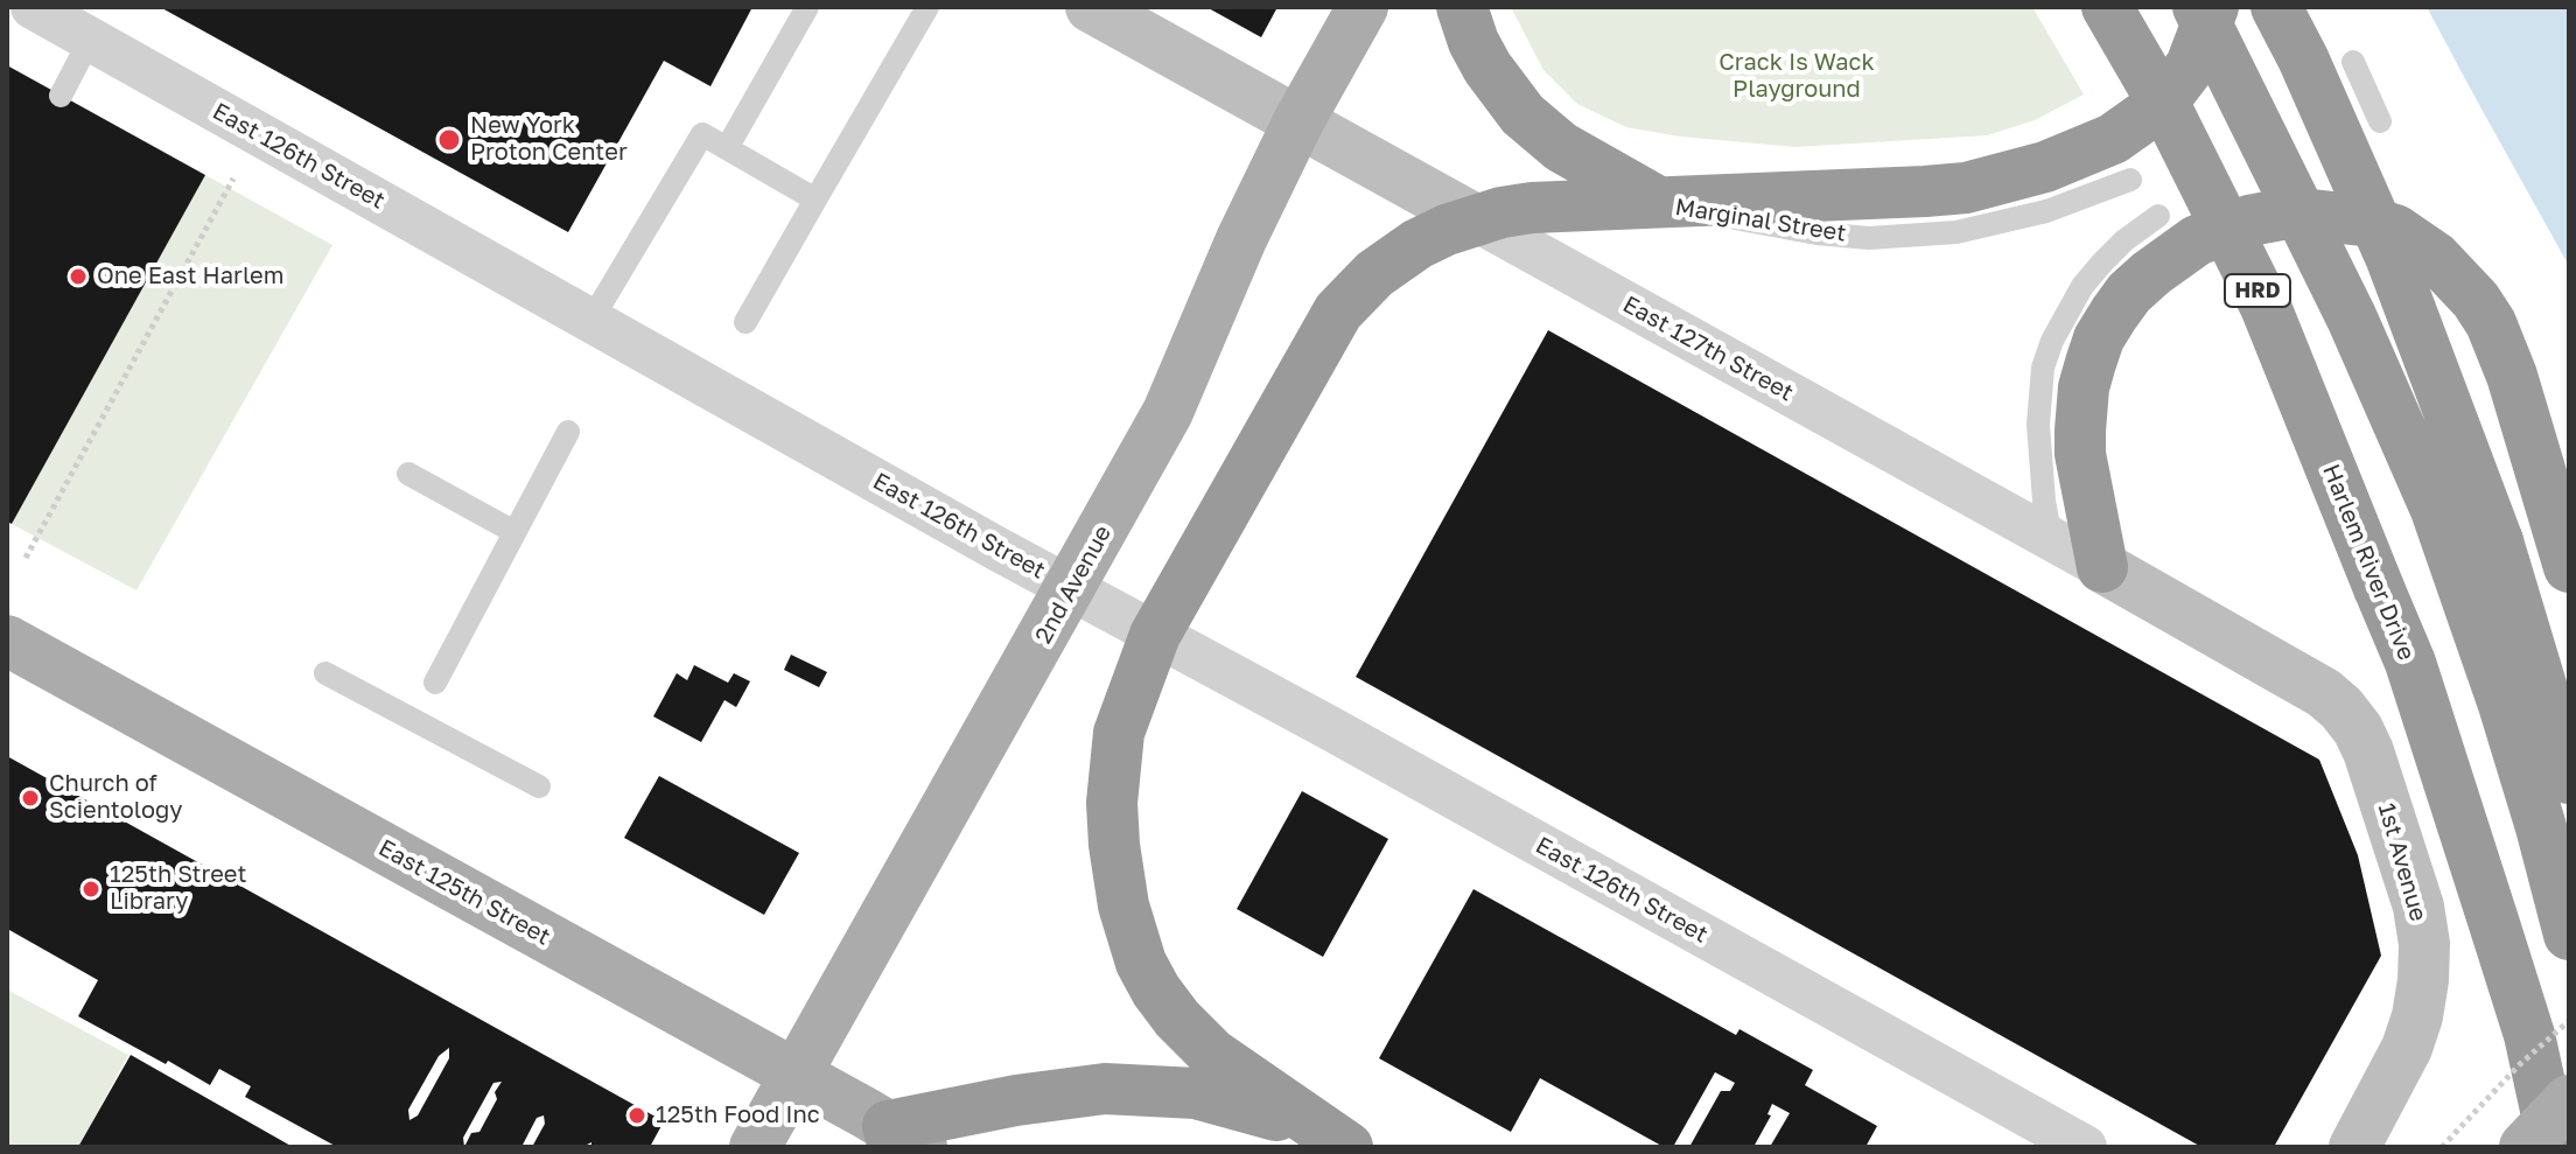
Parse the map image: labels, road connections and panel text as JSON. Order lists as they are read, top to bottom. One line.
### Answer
{"streets":{"highway":["HRD","Harlem River Drive"],"main road":["East 127th Street","2nd Avenue","1st Avenue","East 125th Street"],"street":["East 126th Street"],"lane":["Marginal Street"]},"crossings":[["East 126th Street","2nd Avenue"],["East 127th Street","2nd Avenue"],["East 127th Street","1st Avenue"],["2nd Avenue","East 125th Street"]],"parks":["Crack Is Wack Playground"],"places":["New York Proton Center","One East Harlem","Church of Scientology","125th Street Library","125th Food Inc"]}
